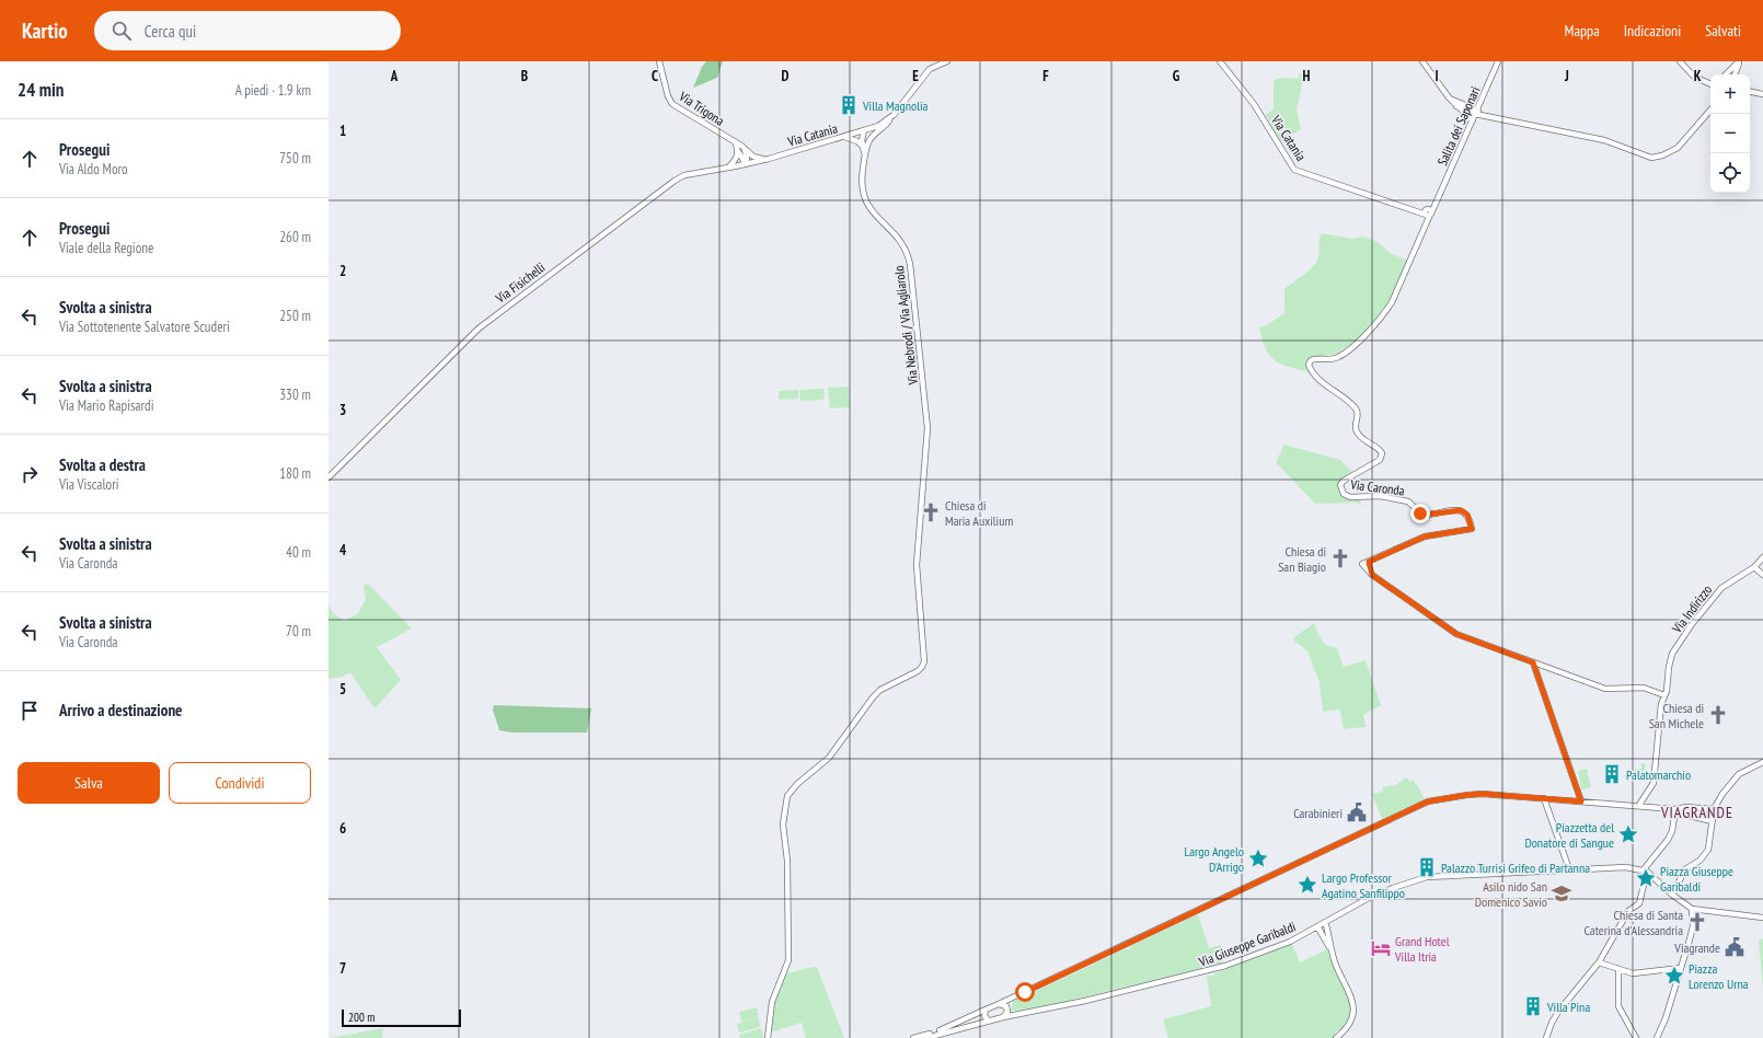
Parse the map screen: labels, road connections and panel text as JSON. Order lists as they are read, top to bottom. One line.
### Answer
{"streets":{"main road":["Via Trigona","Salita dei Saponari","Via Catania","Via Fisichelli","Via Nebrodi / Via Agliarolo","Via Caronda","Via Indirizzo","Via Giuseppe Garibaldi"]},"crossings":[["Via Trigona","Via Catania"],["Salita dei Saponari","Via Catania"],["Salita dei Saponari","Via Caronda"],["Via Catania","Via Fisichelli"],["Via Catania","Via Caronda"]],"districts":["VIAGRANDE"],"places":{"building":["Villa Magnolia","Palatomarchio","Palazzo Turrisi Grifeo di Partanna","Villa Pina"],"church":["Chiesa di Maria Auxilium","Chiesa di San Biagio","Chiesa di San Michele","Chiesa di Santa Caterina d'Alessandria"],"public building":["Carabinieri","Viagrande"],"place":["Piazzetta del Donatore di Sangue","Largo Angelo D'Arrigo","Piazza Giuseppe Garibaldi","Largo Professor Agatino Sanfilippo","Piazza Lorenzo Urna"],"school or university":["Asilo nido San Domenico Savio"],"hotel":["Grand Hotel Villa Itria"]},"scale_bar":"200 m","page":{"header":"Kartio","search":"Cerca qui","nav":["Mappa","Indicazioni","Salvati"],"heading":["24 min","A piedi · 1.9 km"],"map_buttons":["+","−"],"list":[["Prosegui","Via Aldo Moro","750 m"],["Prosegui","Viale della Regione","260 m"],["Svolta a sinistra","Via Sottotenente Salvatore Scuderi","250 m"],["Svolta a sinistra","Via Mario Rapisardi","330 m"],["Svolta a destra","Via Viscalori","180 m"],["Svolta a sinistra","Via Caronda","40 m"],["Svolta a sinistra","Via Caronda","70 m"],"Arrivo a destinazione"],"buttons":["Salva","Condividi"],"scale":"200 m"},"grid":{"columns":["A","B","C","D","E","F","G","H","I","J","K"],"rows":["1","2","3","4","5","6","7"]}}
